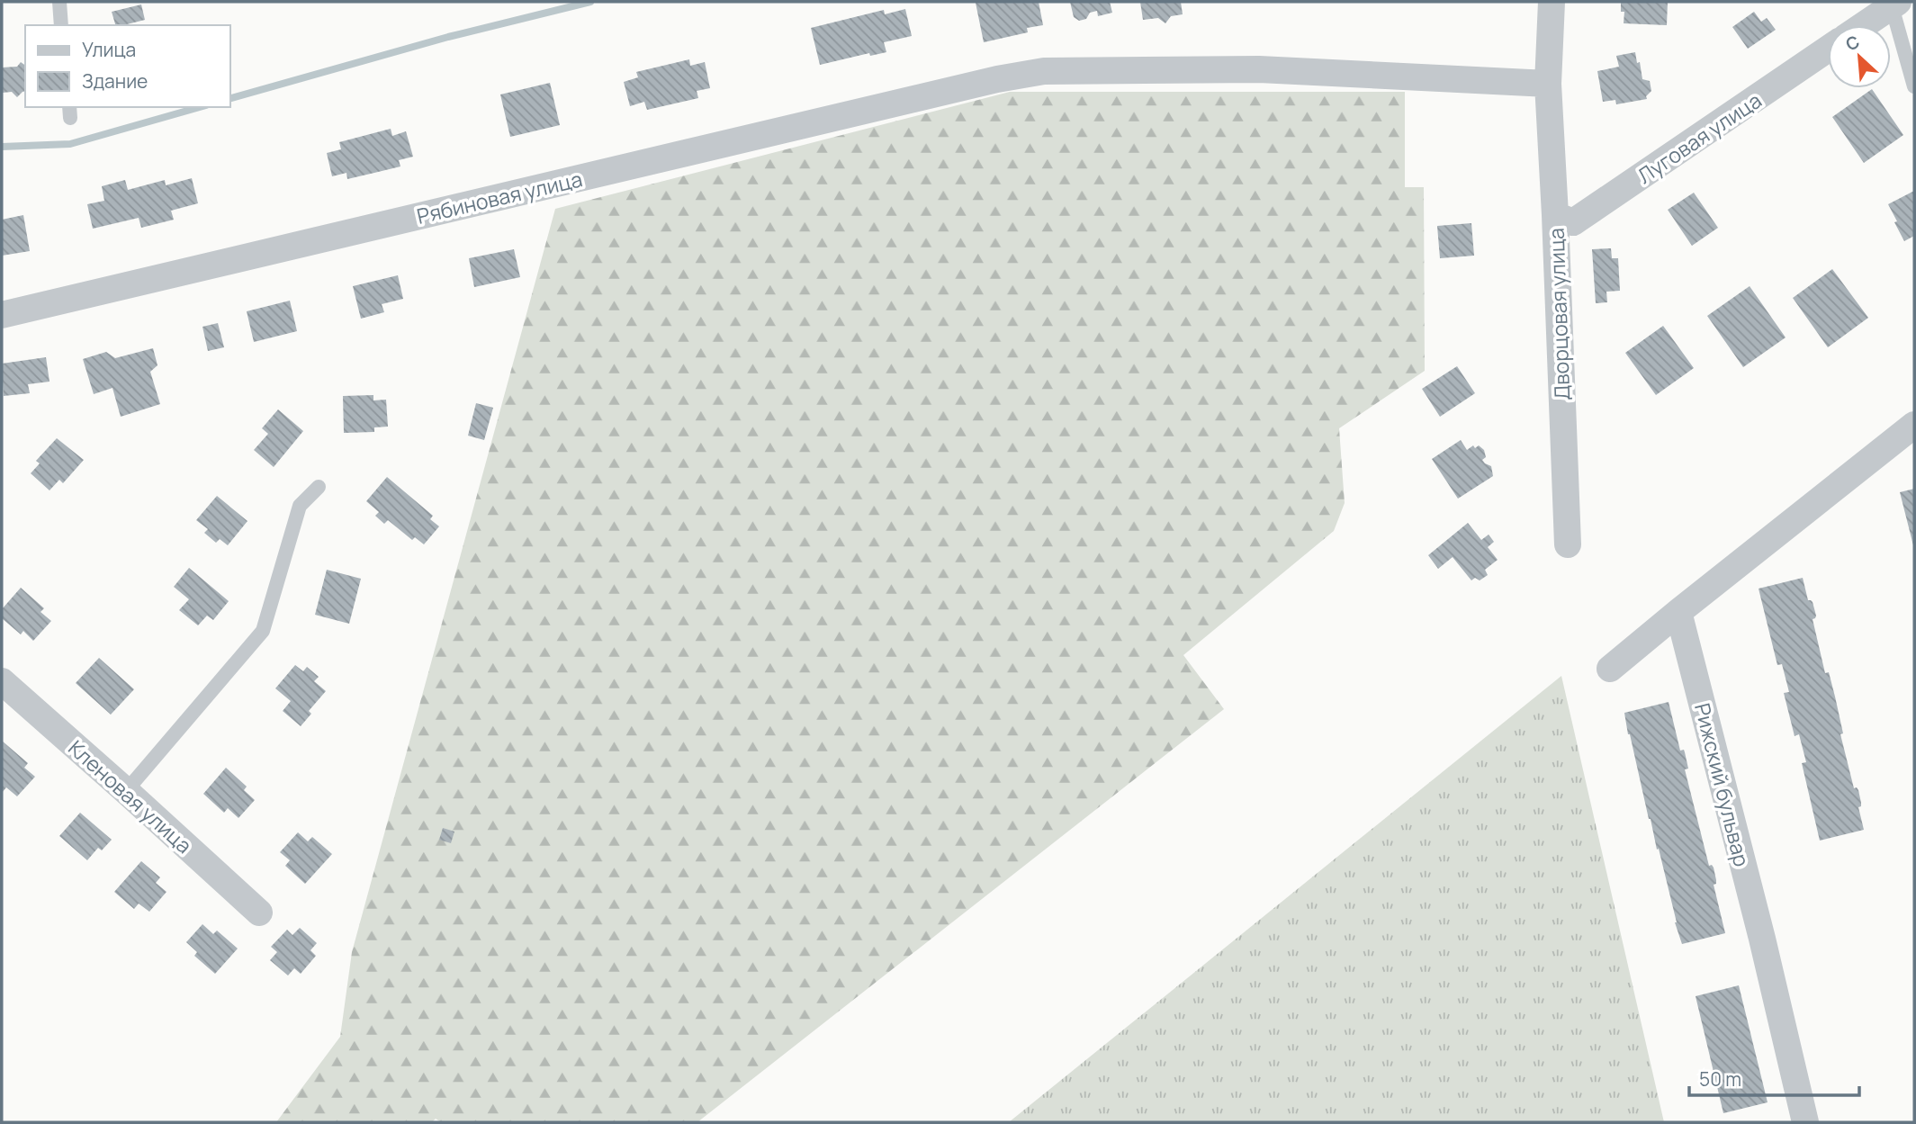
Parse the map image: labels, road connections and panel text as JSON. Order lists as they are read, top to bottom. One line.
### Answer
{"streets":{"street":["Луговая улица","Рябиновая улица","Дворцовая улица","Рижский бульвар","Кленовая улица"]},"crossings":[["Луговая улица","Дворцовая улица"],["Рябиновая улица","Дворцовая улица"]],"legend":["Улица","Здание"],"scale_bar":"50 m","north":"top left"}
